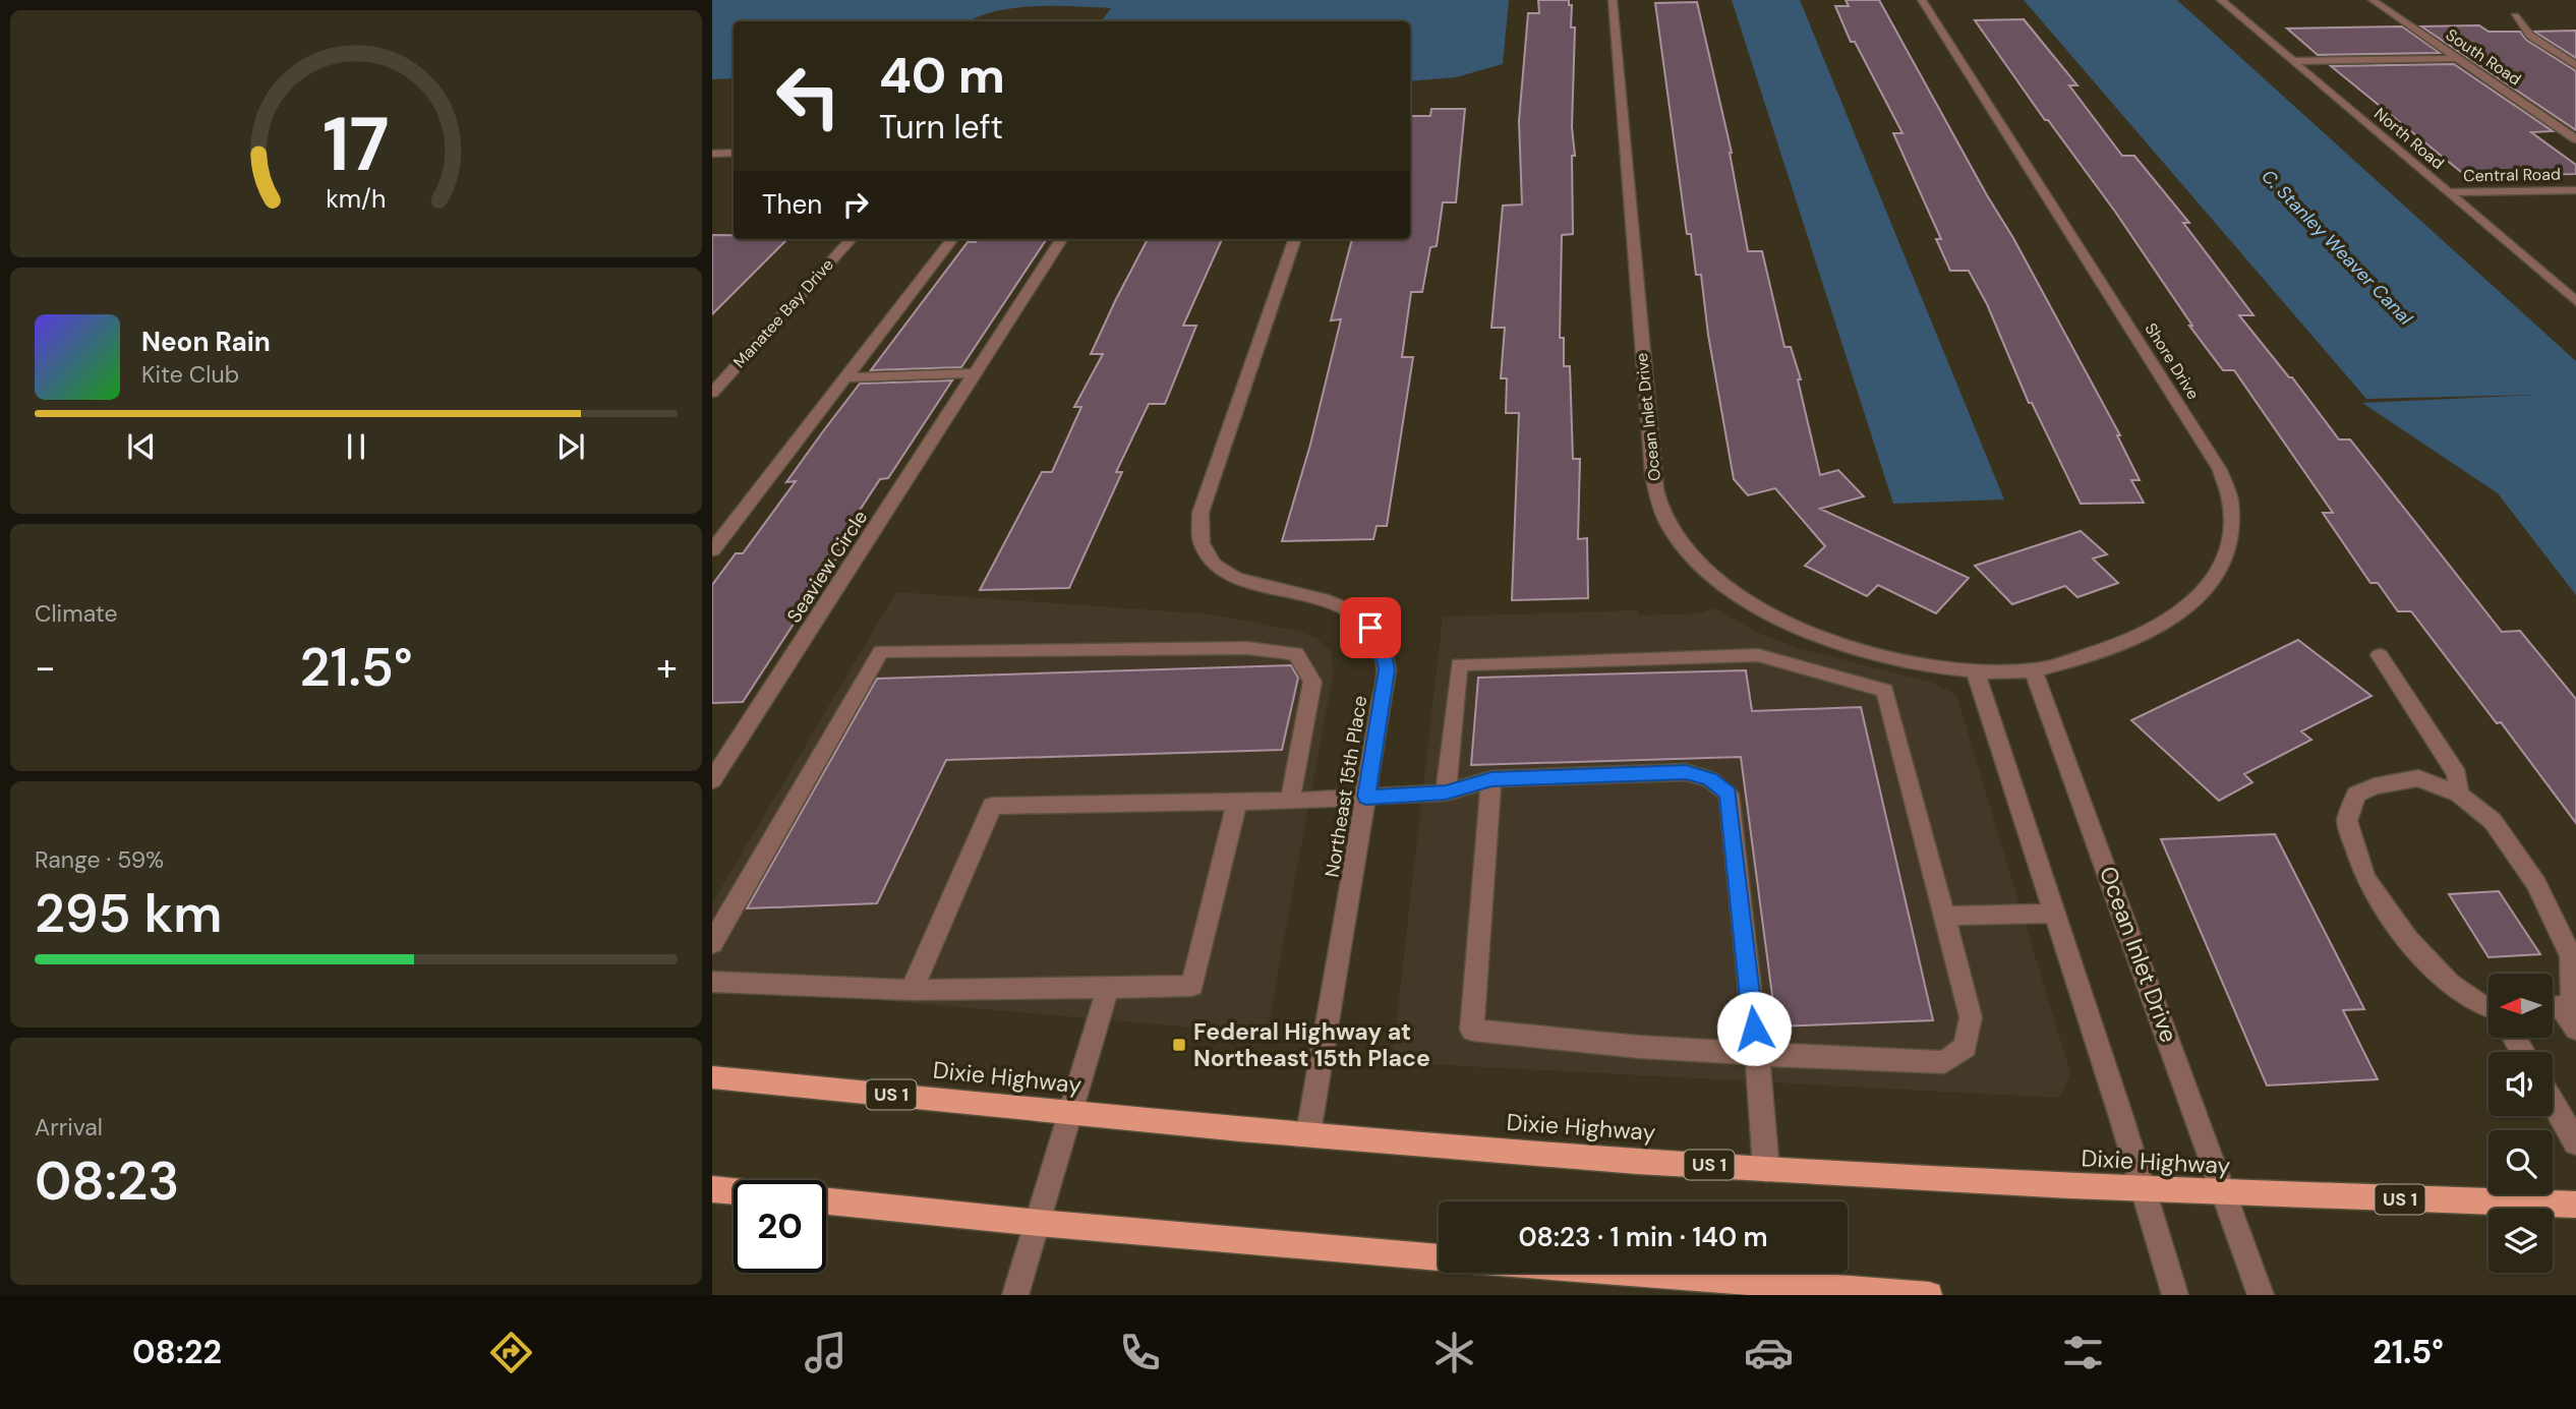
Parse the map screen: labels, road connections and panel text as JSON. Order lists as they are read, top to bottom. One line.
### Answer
{"streets":{"main road":["Dixie Highway","US 1"],"street":["South Road","North Road","Central Road","Manatee Bay Drive","Shore Drive","Ocean Inlet Drive","Seaview Circle","Northeast 15th Place"]},"crossings":[["North Road","Central Road"],["Shore Drive","Ocean Inlet Drive"],["Ocean Inlet Drive","Dixie Highway"],["Northeast 15th Place","Dixie Highway"]],"water":["C. Stanley Weaver Canal"],"places":{"transit":["Federal Highway at Northeast 15th Place"]},"north":"left","page":{"turn":["40 m","Turn left"],"then":"Then","song":["Neon Rain","Kite Club"],"tile":["Climate",["Range · 59%","295 km"],["Arrival","08:23"]],"heat":["−","21.5°","+"],"limit":"20","trip":"08:23 · 1 min · 140 m","tabs":["08:22","21.5°"],"gauge":["17","km/h"]}}
